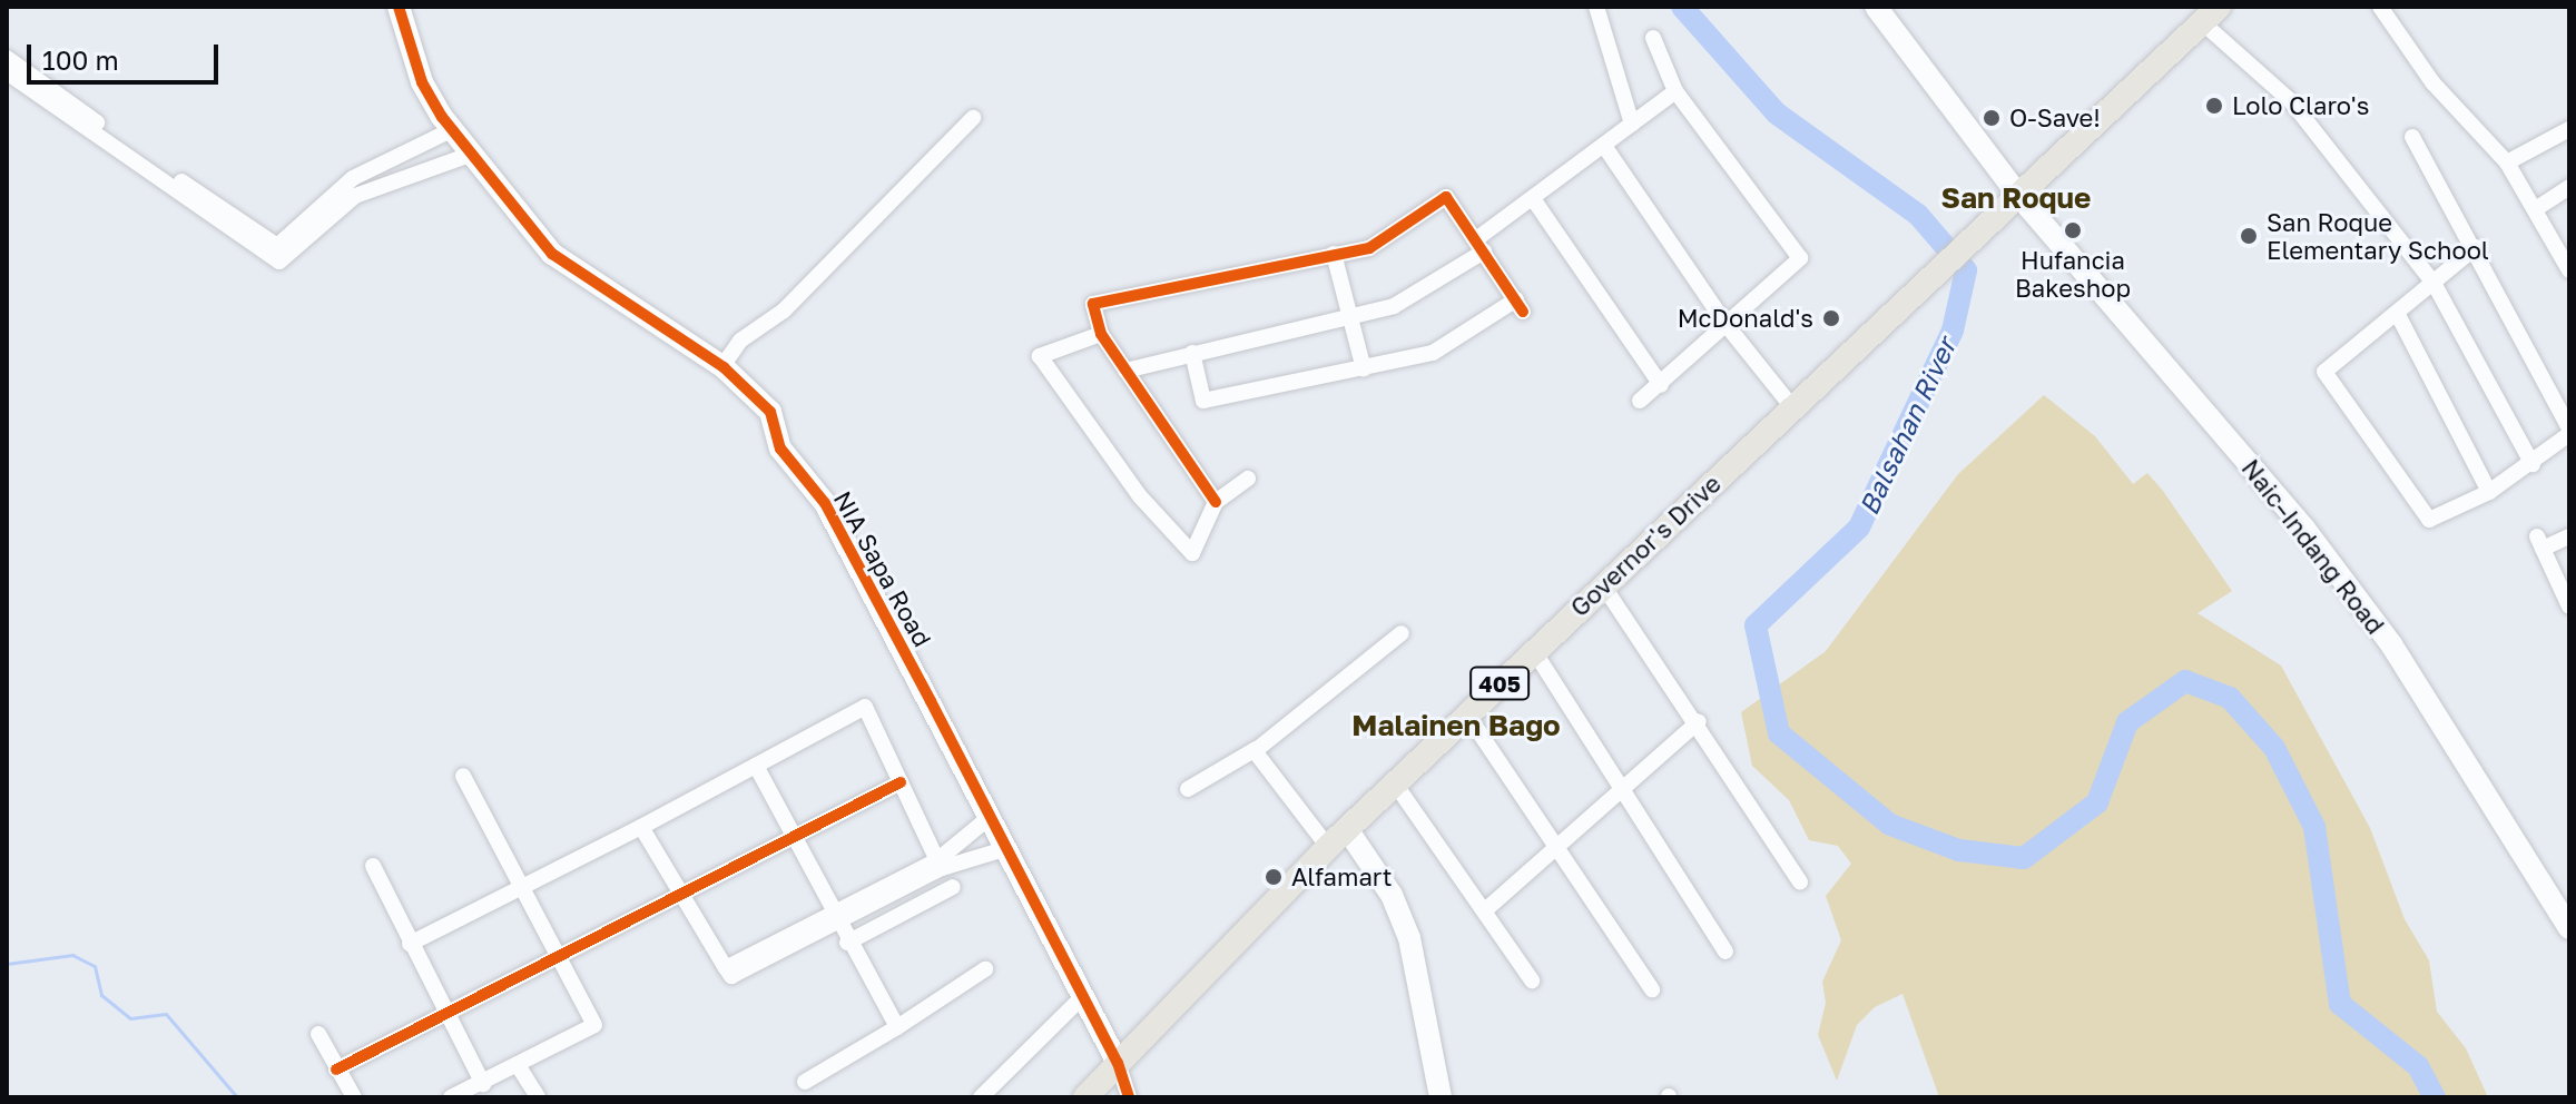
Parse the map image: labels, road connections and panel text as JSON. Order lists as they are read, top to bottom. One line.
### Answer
{"streets":{"main road":["Governor's Drive","405"],"street":["Naic–Indang Road","NIA Sapa Road"]},"crossings":[["Governor's Drive","Naic–Indang Road"],["Governor's Drive","NIA Sapa Road"]],"districts":["San Roque","Malainen Bago"],"water":["Balsahan River"],"places":["Lolo Claro's","O-Save!","Hufancia Bakeshop","San Roque Elementary School","McDonald's","Alfamart"],"scale_bar":"100 m"}
